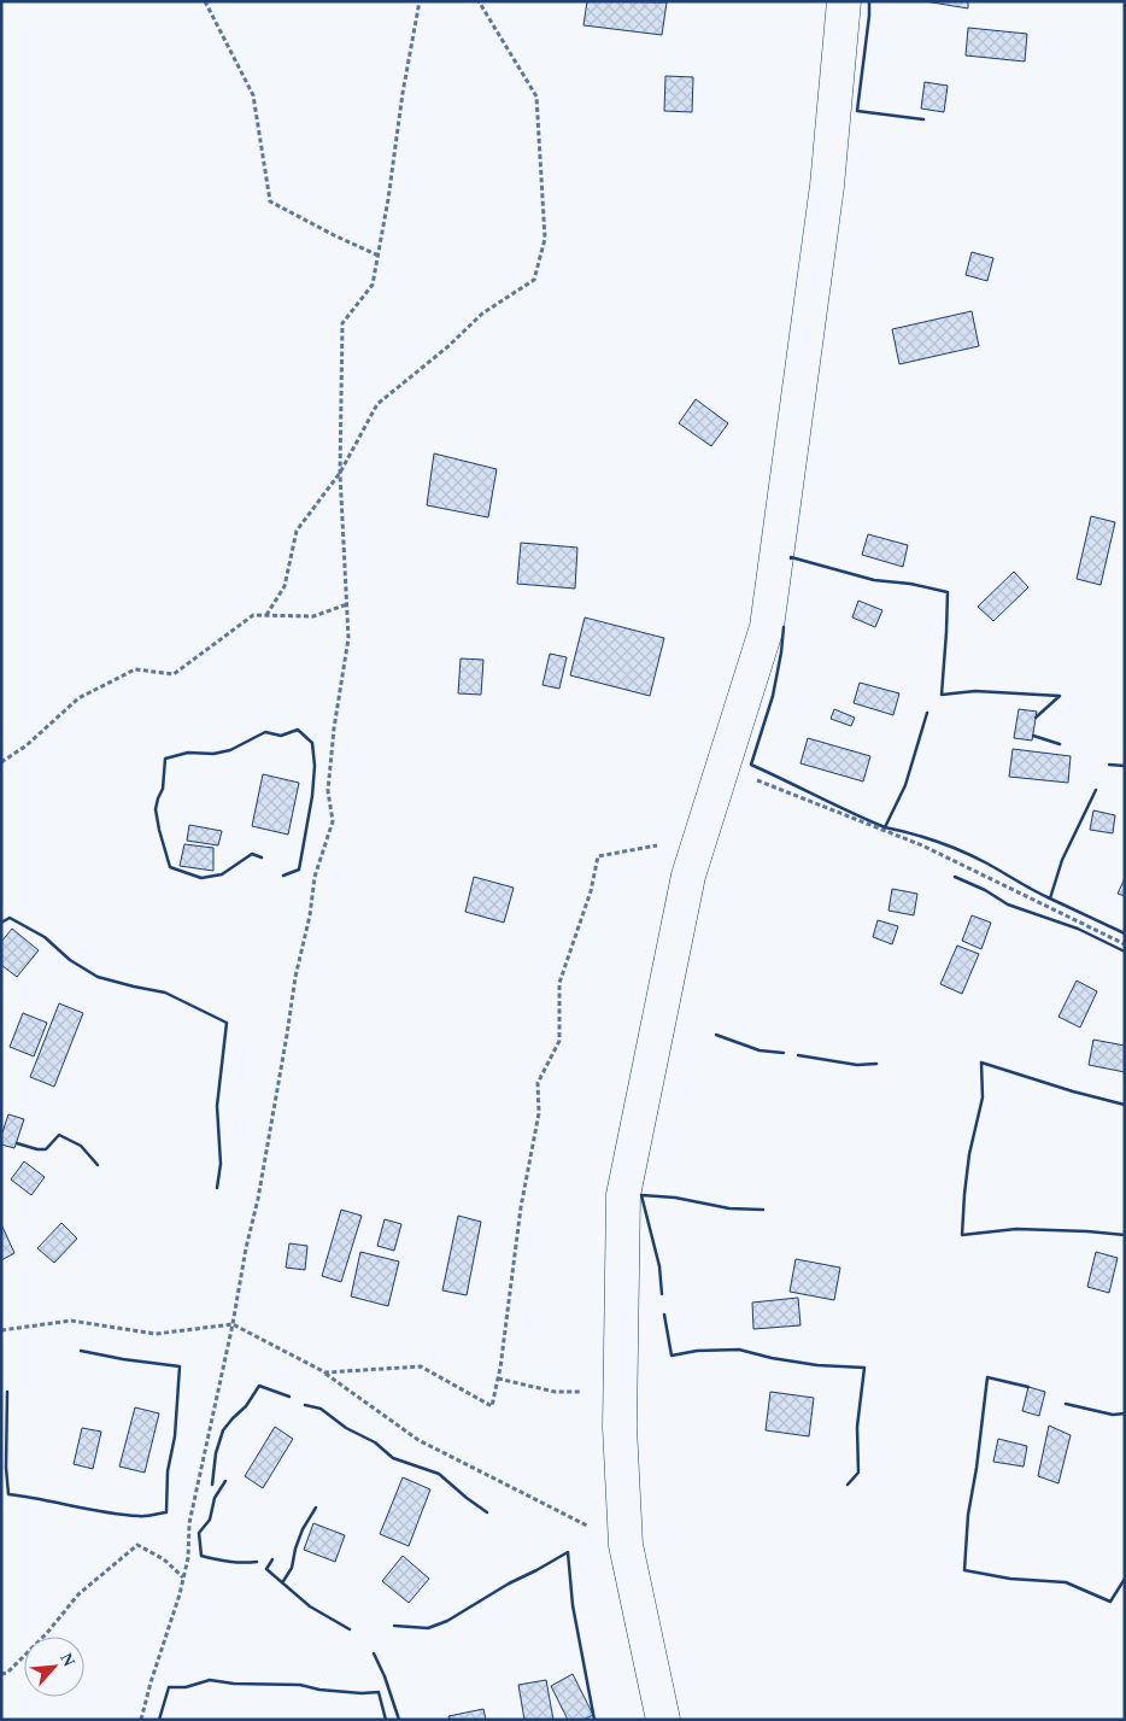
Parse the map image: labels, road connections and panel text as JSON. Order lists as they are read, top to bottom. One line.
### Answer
{"north":"top right"}
